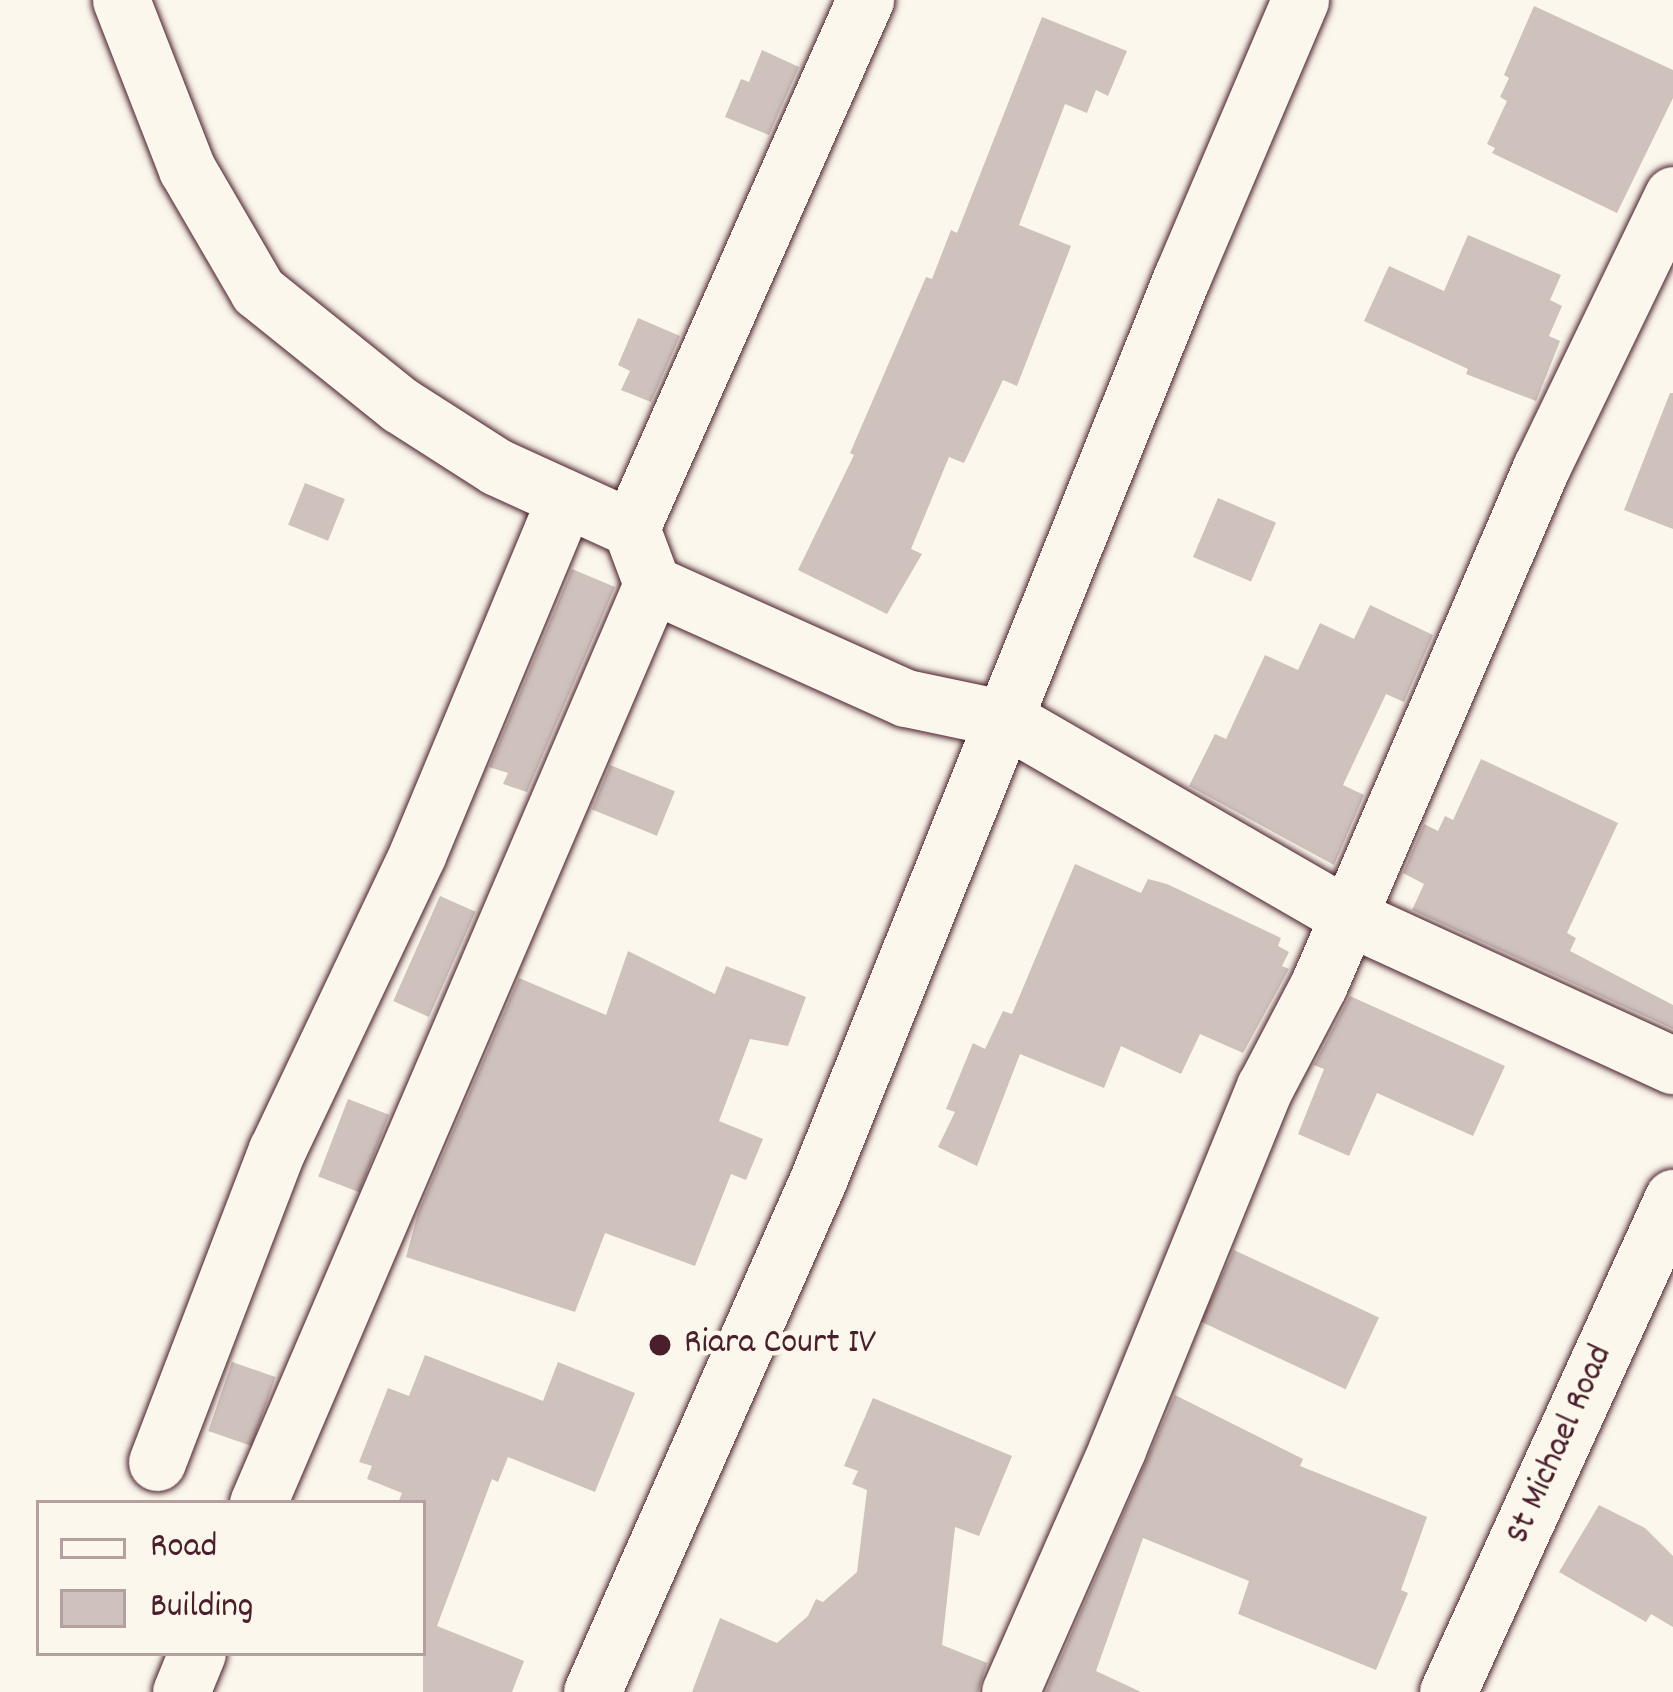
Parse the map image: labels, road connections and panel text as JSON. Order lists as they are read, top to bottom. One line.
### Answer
{"streets":{"street":["St Michael Road"]},"places":["Riara Court IV"],"legend":["Road","Building"]}
